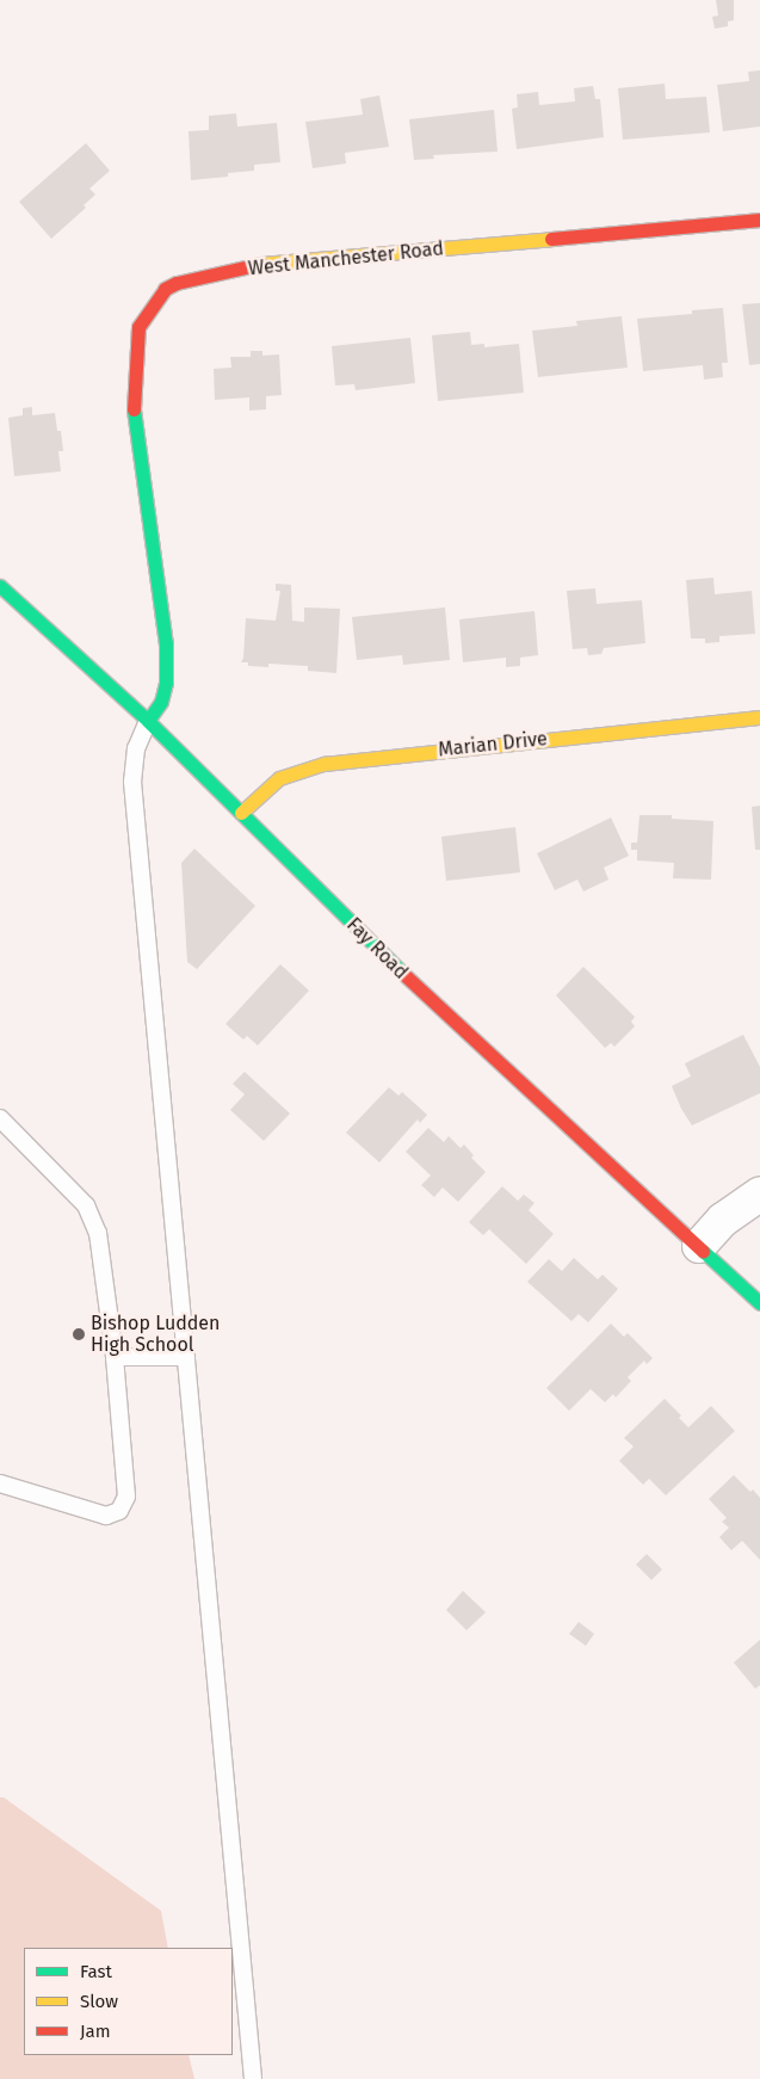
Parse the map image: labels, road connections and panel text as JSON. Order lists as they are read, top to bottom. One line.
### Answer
{"streets":{"street":["West Manchester Road","Marian Drive","Fay Road"]},"crossings":[["West Manchester Road","Fay Road"],["Marian Drive","Fay Road"]],"places":["Bishop Ludden High School"],"legend":["Fast","Slow","Jam"]}
